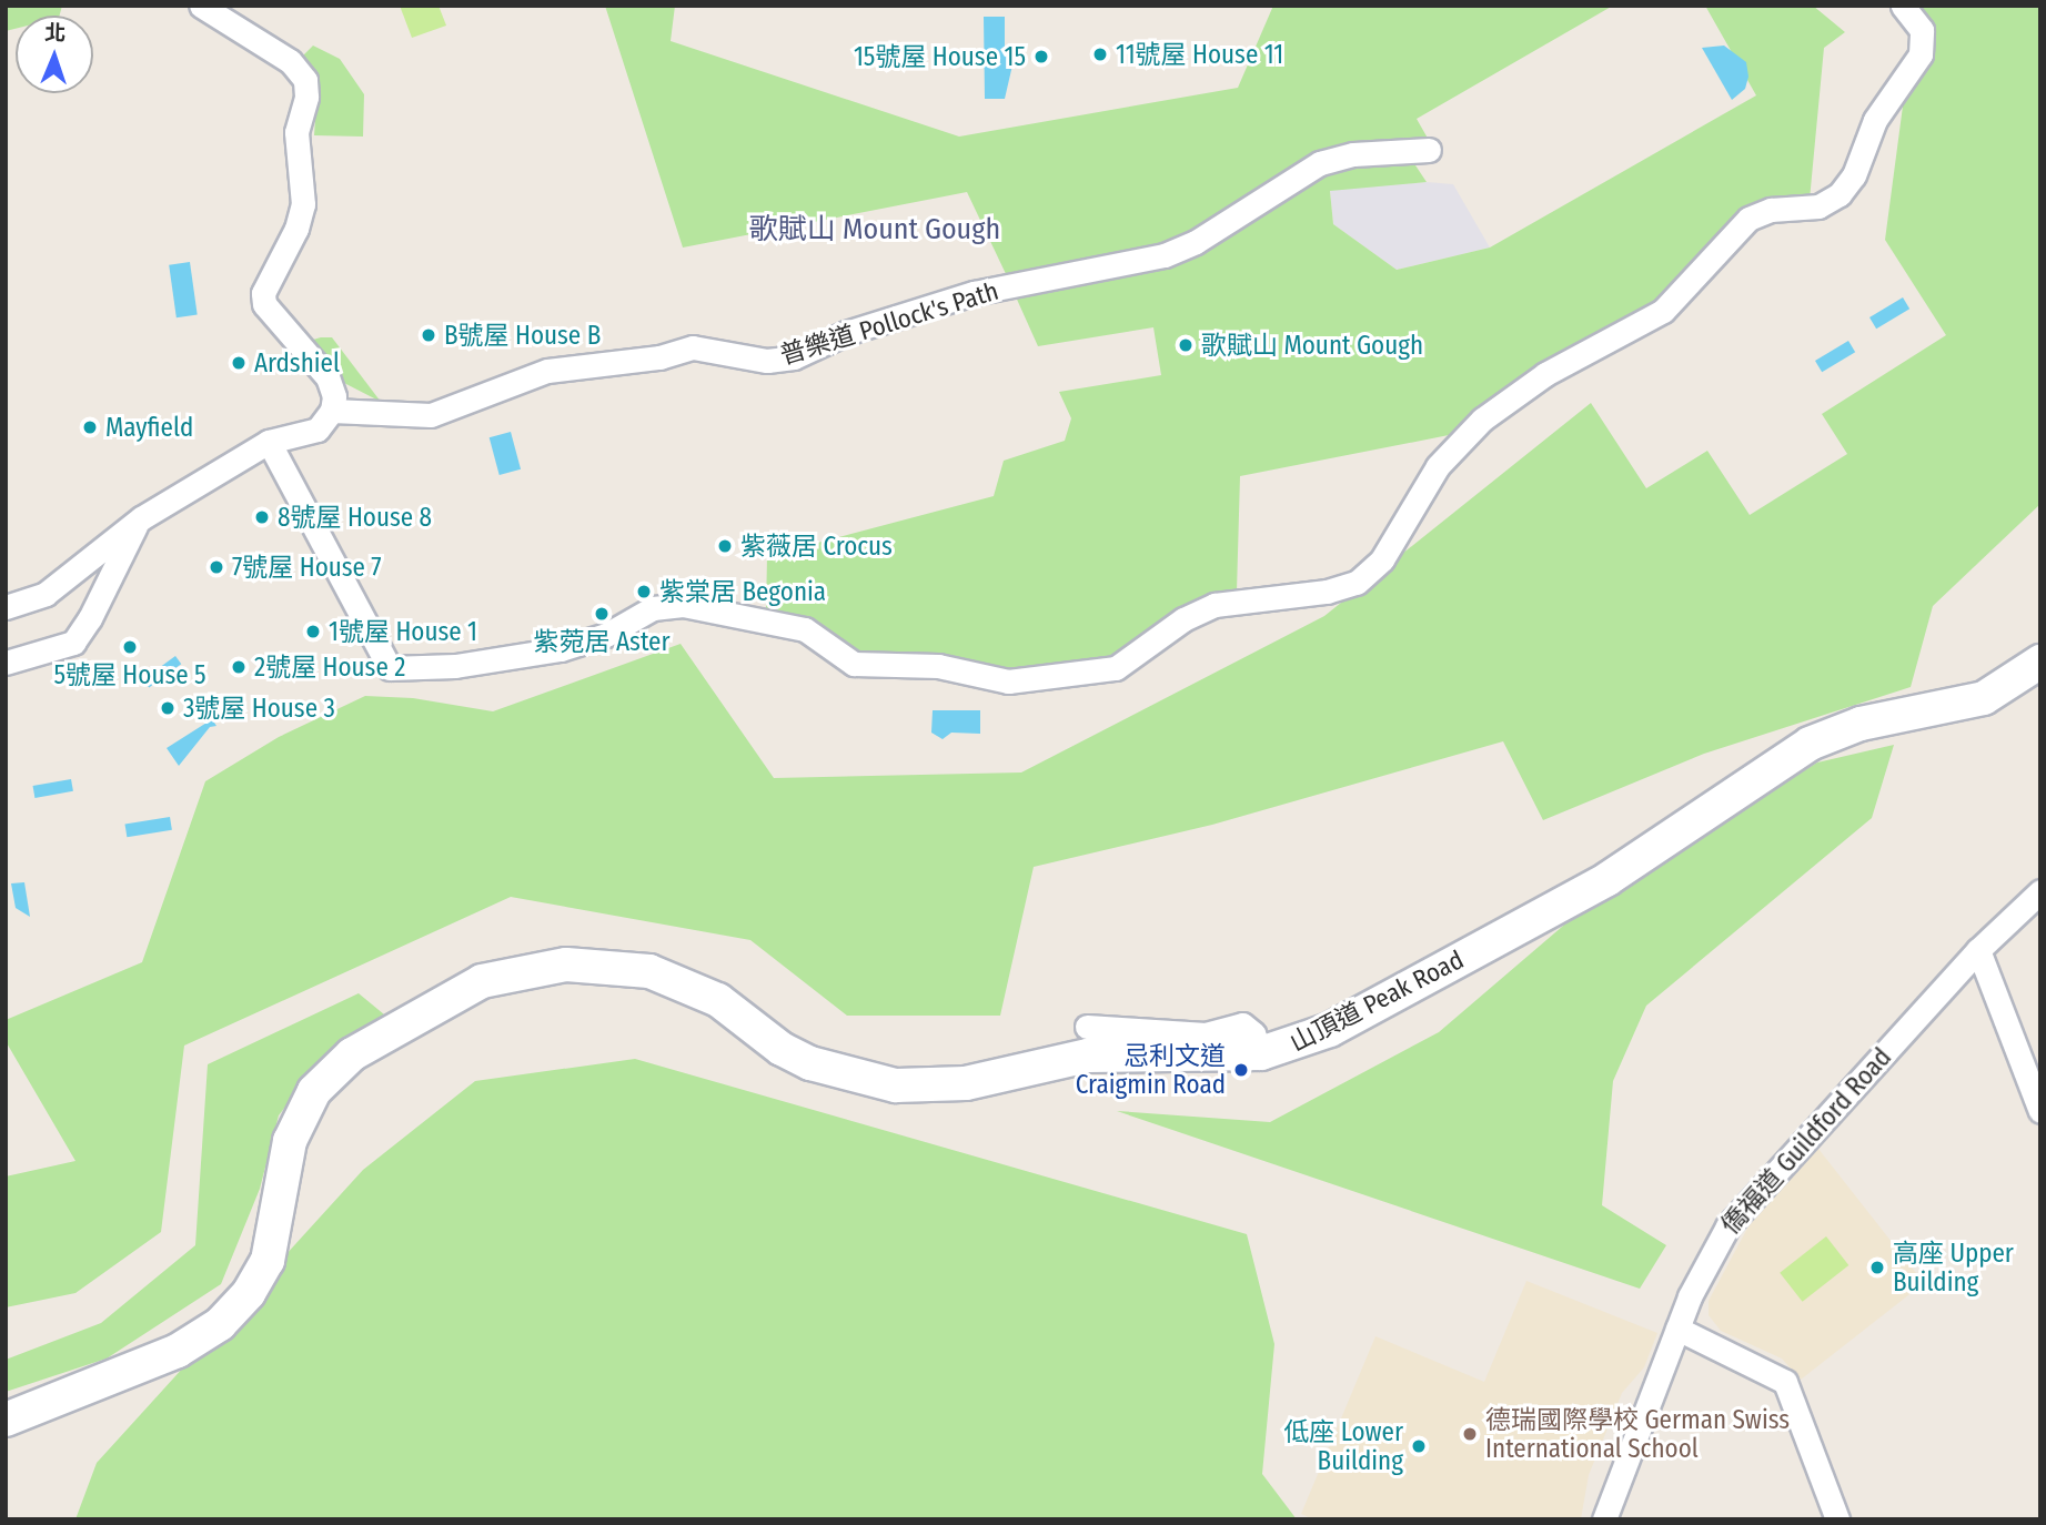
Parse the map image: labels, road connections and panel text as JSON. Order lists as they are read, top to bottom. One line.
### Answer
{"streets":{"main road":["山頂道 Peak Road"],"street":["普樂道 Pollock's Path","僑福道 Guildford Road"]},"districts":["歌賦山 Mount Gough"],"places":["11號屋 House 11","15號屋 House 15","B號屋 House B","歌賦山 Mount Gough","Ardshiel","Mayfield","8號屋 House 8","紫薇居 Crocus","7號屋 House 7","紫棠居 Begonia","紫菀居 Aster","1號屋 House 1","5號屋 House 5","2號屋 House 2","3號屋 House 3","忌利文道 Craigmin Road","高座 Upper Building","德瑞國際學校 German Swiss International School","低座 Lower Building"],"north":"top"}
